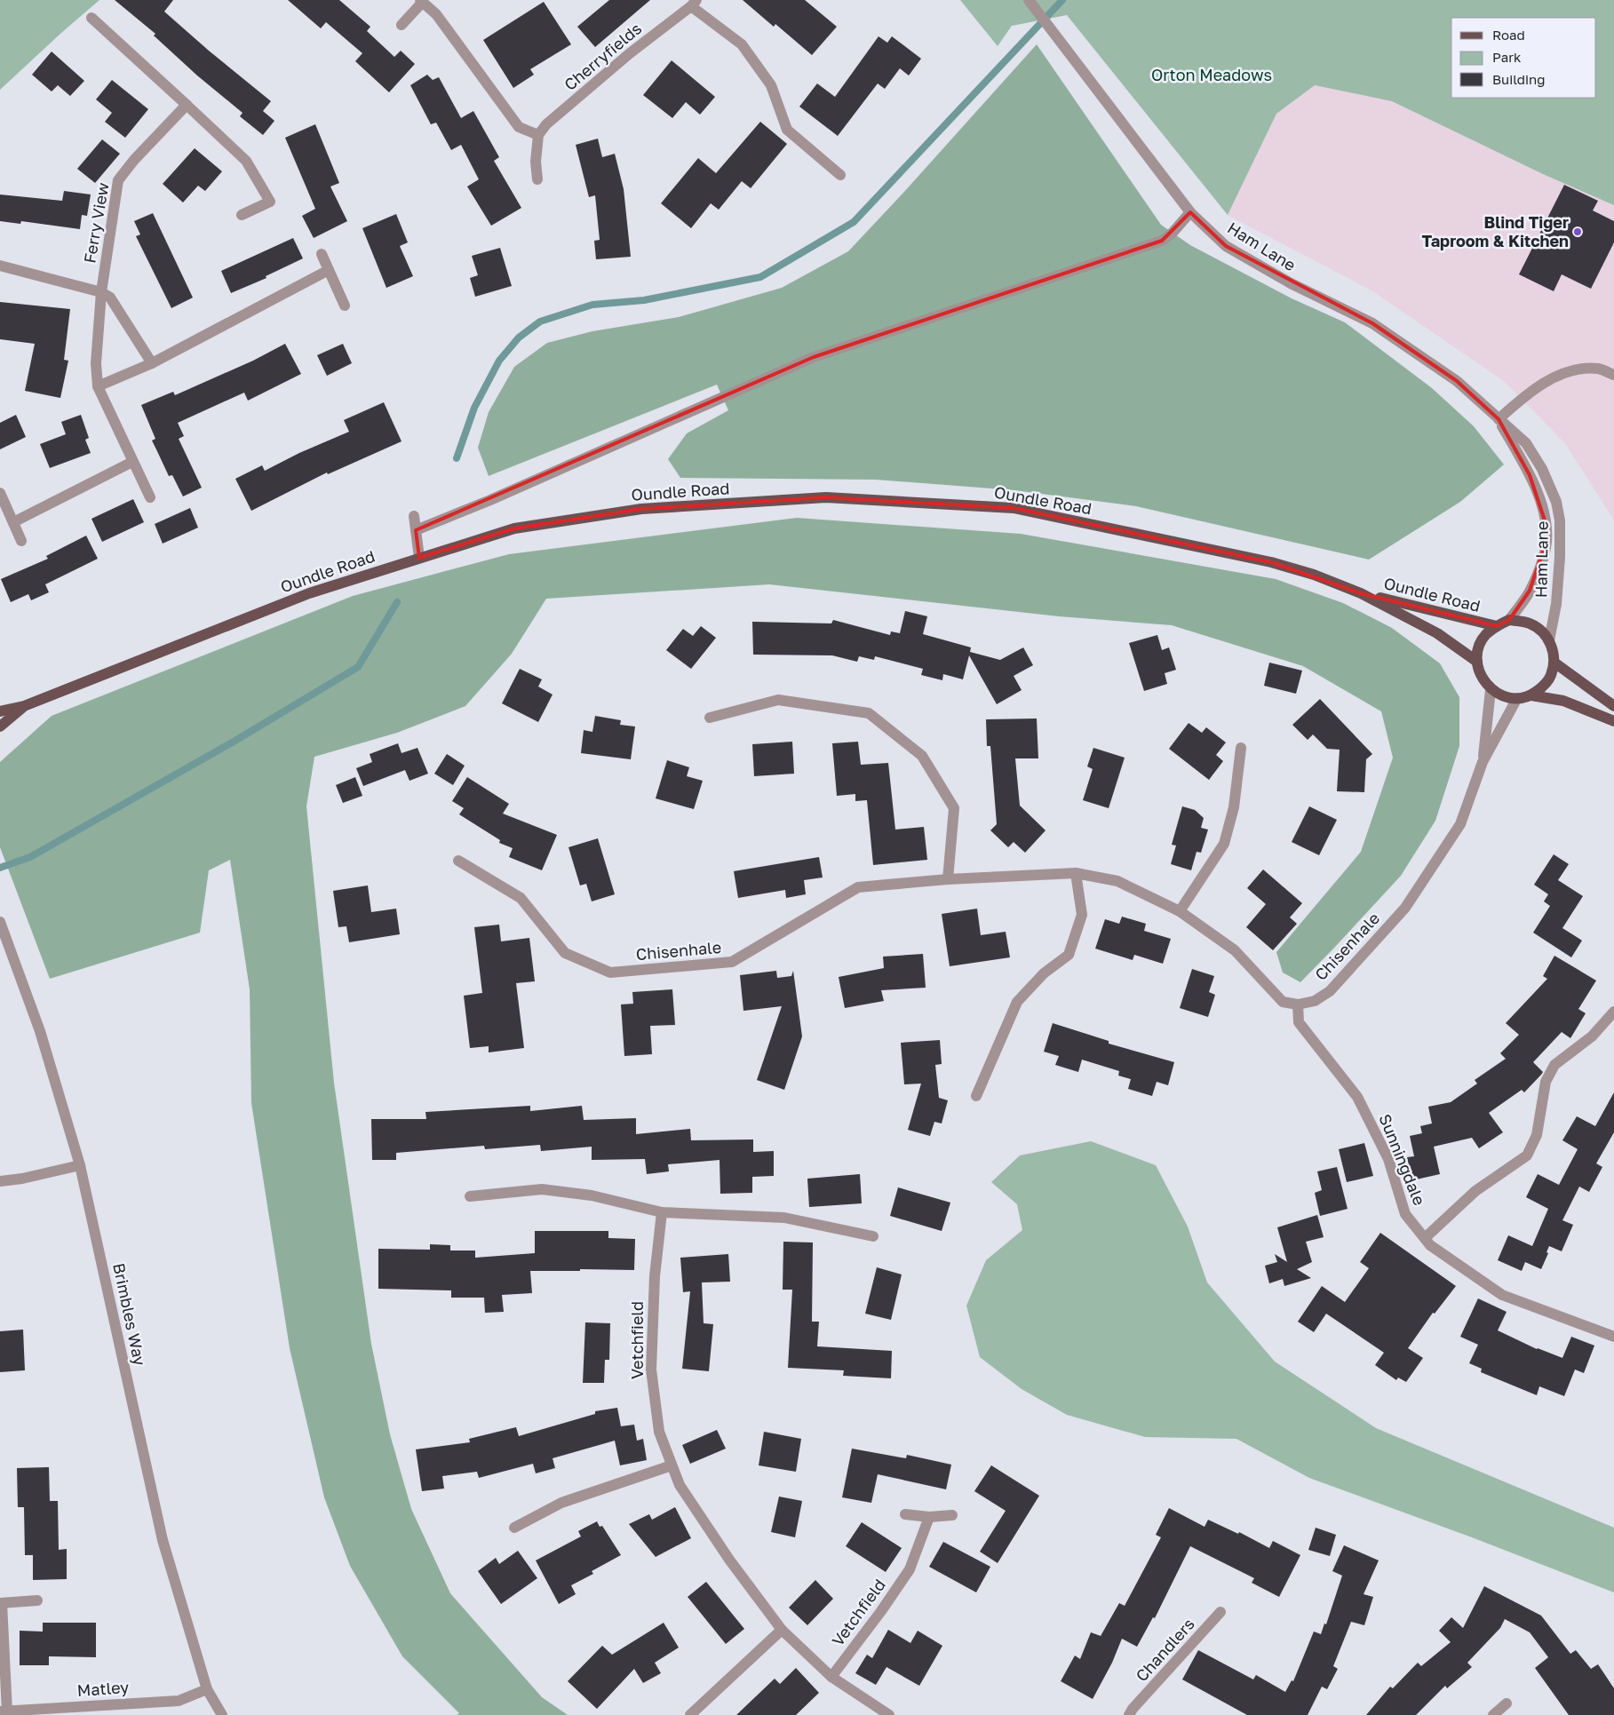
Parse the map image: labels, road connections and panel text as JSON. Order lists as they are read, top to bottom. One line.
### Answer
{"streets":{"main road":["Oundle Road"],"street":["Cherryfields","Ferry View","Ham Lane","Chisenhale","Sunningdale","Brimbles Way","Vetchfield","Chandlers","Matley"]},"crossings":[["Ham Lane","Oundle Road"],["Ham Lane","Chisenhale"],["Oundle Road","Chisenhale"],["Chisenhale","Sunningdale"],["Brimbles Way","Matley"]],"parks":["Orton Meadows"],"places":["Blind Tiger Taproom & Kitchen"],"legend":["Road","Park","Building"]}
